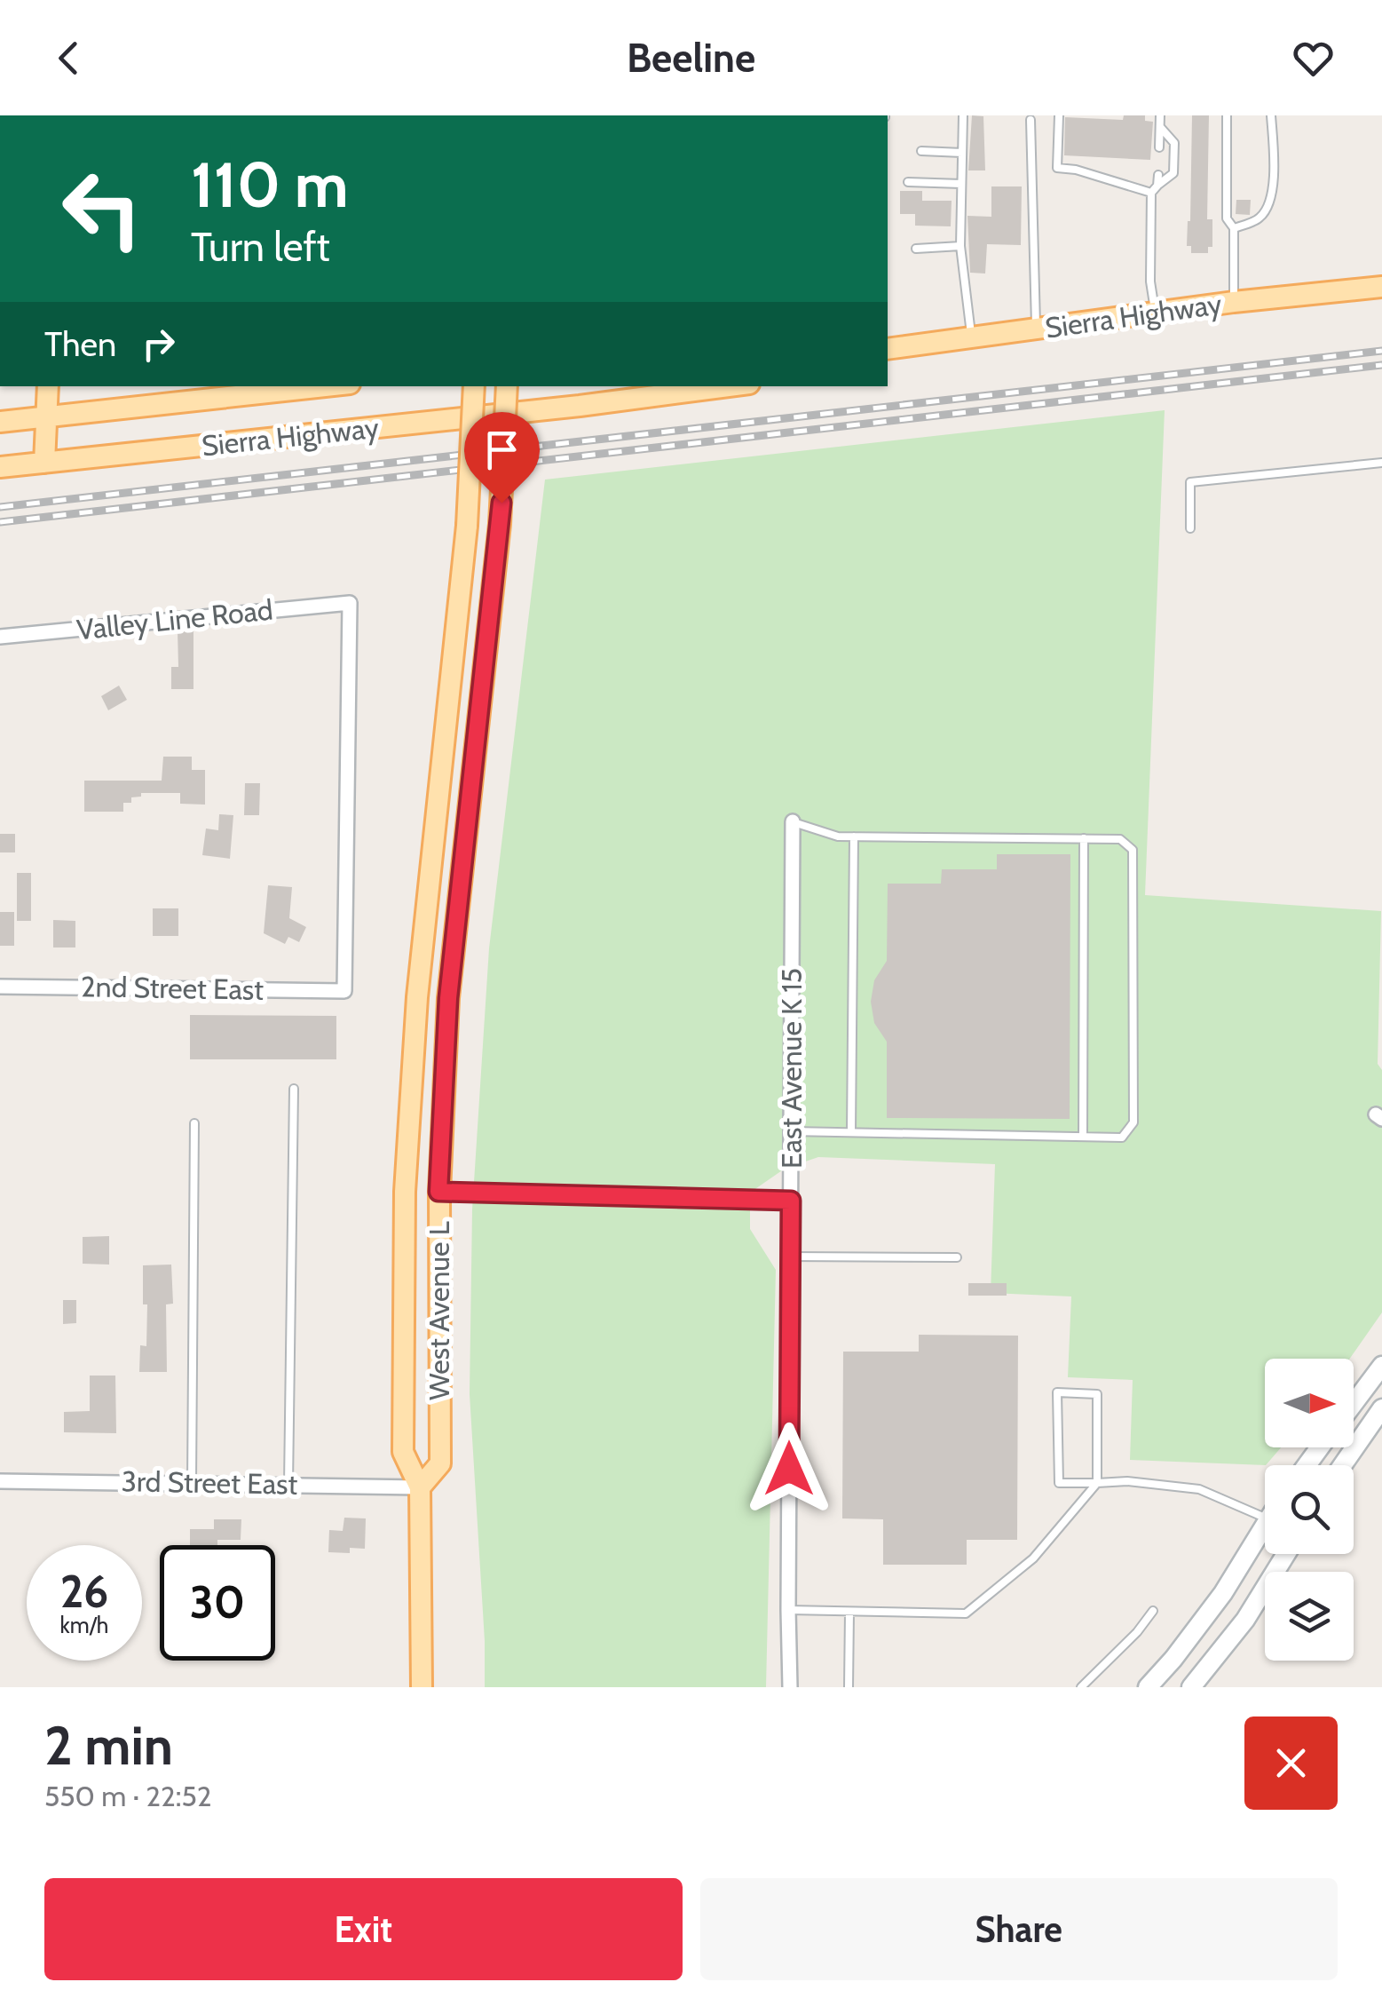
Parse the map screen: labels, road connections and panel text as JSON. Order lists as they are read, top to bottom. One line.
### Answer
{"streets":{"main road":["Sierra Highway","West Avenue L"],"street":["Valley Line Road","2nd Street East","East Avenue K 15","3rd Street East"]},"crossings":[["Valley Line Road","2nd Street East"],["West Avenue L","3rd Street East"]],"north":"right","page":{"header":"Beeline","turn":["110 m","Turn left"],"then":"Then","speed":"26 km/h","limit":"30","heading":["2 min","550 m · 22:52"],"buttons":["Exit","Share"]}}
